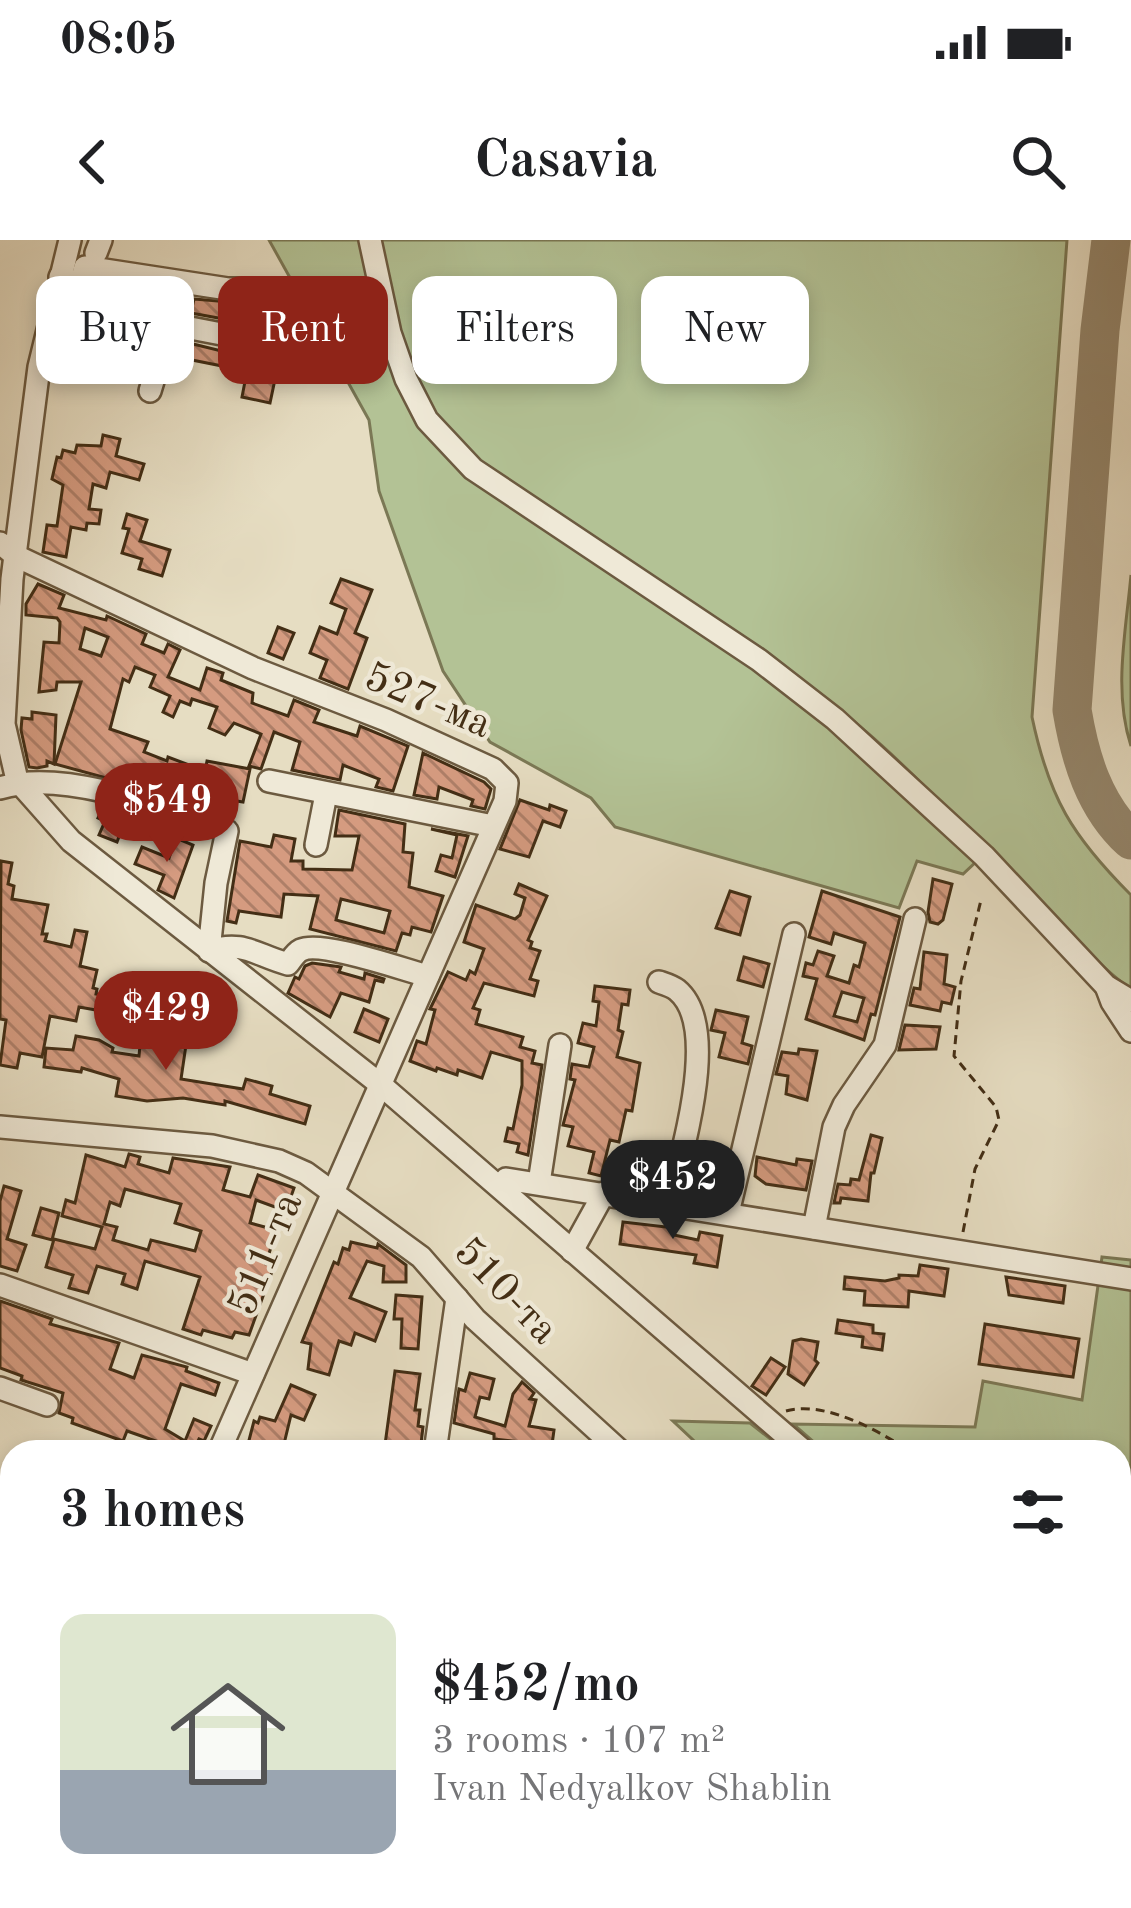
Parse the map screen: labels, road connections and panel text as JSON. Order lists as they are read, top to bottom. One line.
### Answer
{"streets":{"street":["527-ма","511-та","510-та"]},"crossings":[["527-ма","511-та"],["511-та","510-та"]],"page":{"status":"08:05","header":"Casavia","chip":["Buy","Rent","Filters","New"],"price":["$549","$429","$452"],"heading":"3 homes","list":[{"name":"$452/mo","note":"3 rooms · 107 m² · Ivan Nedyalkov Shablin"}]}}
